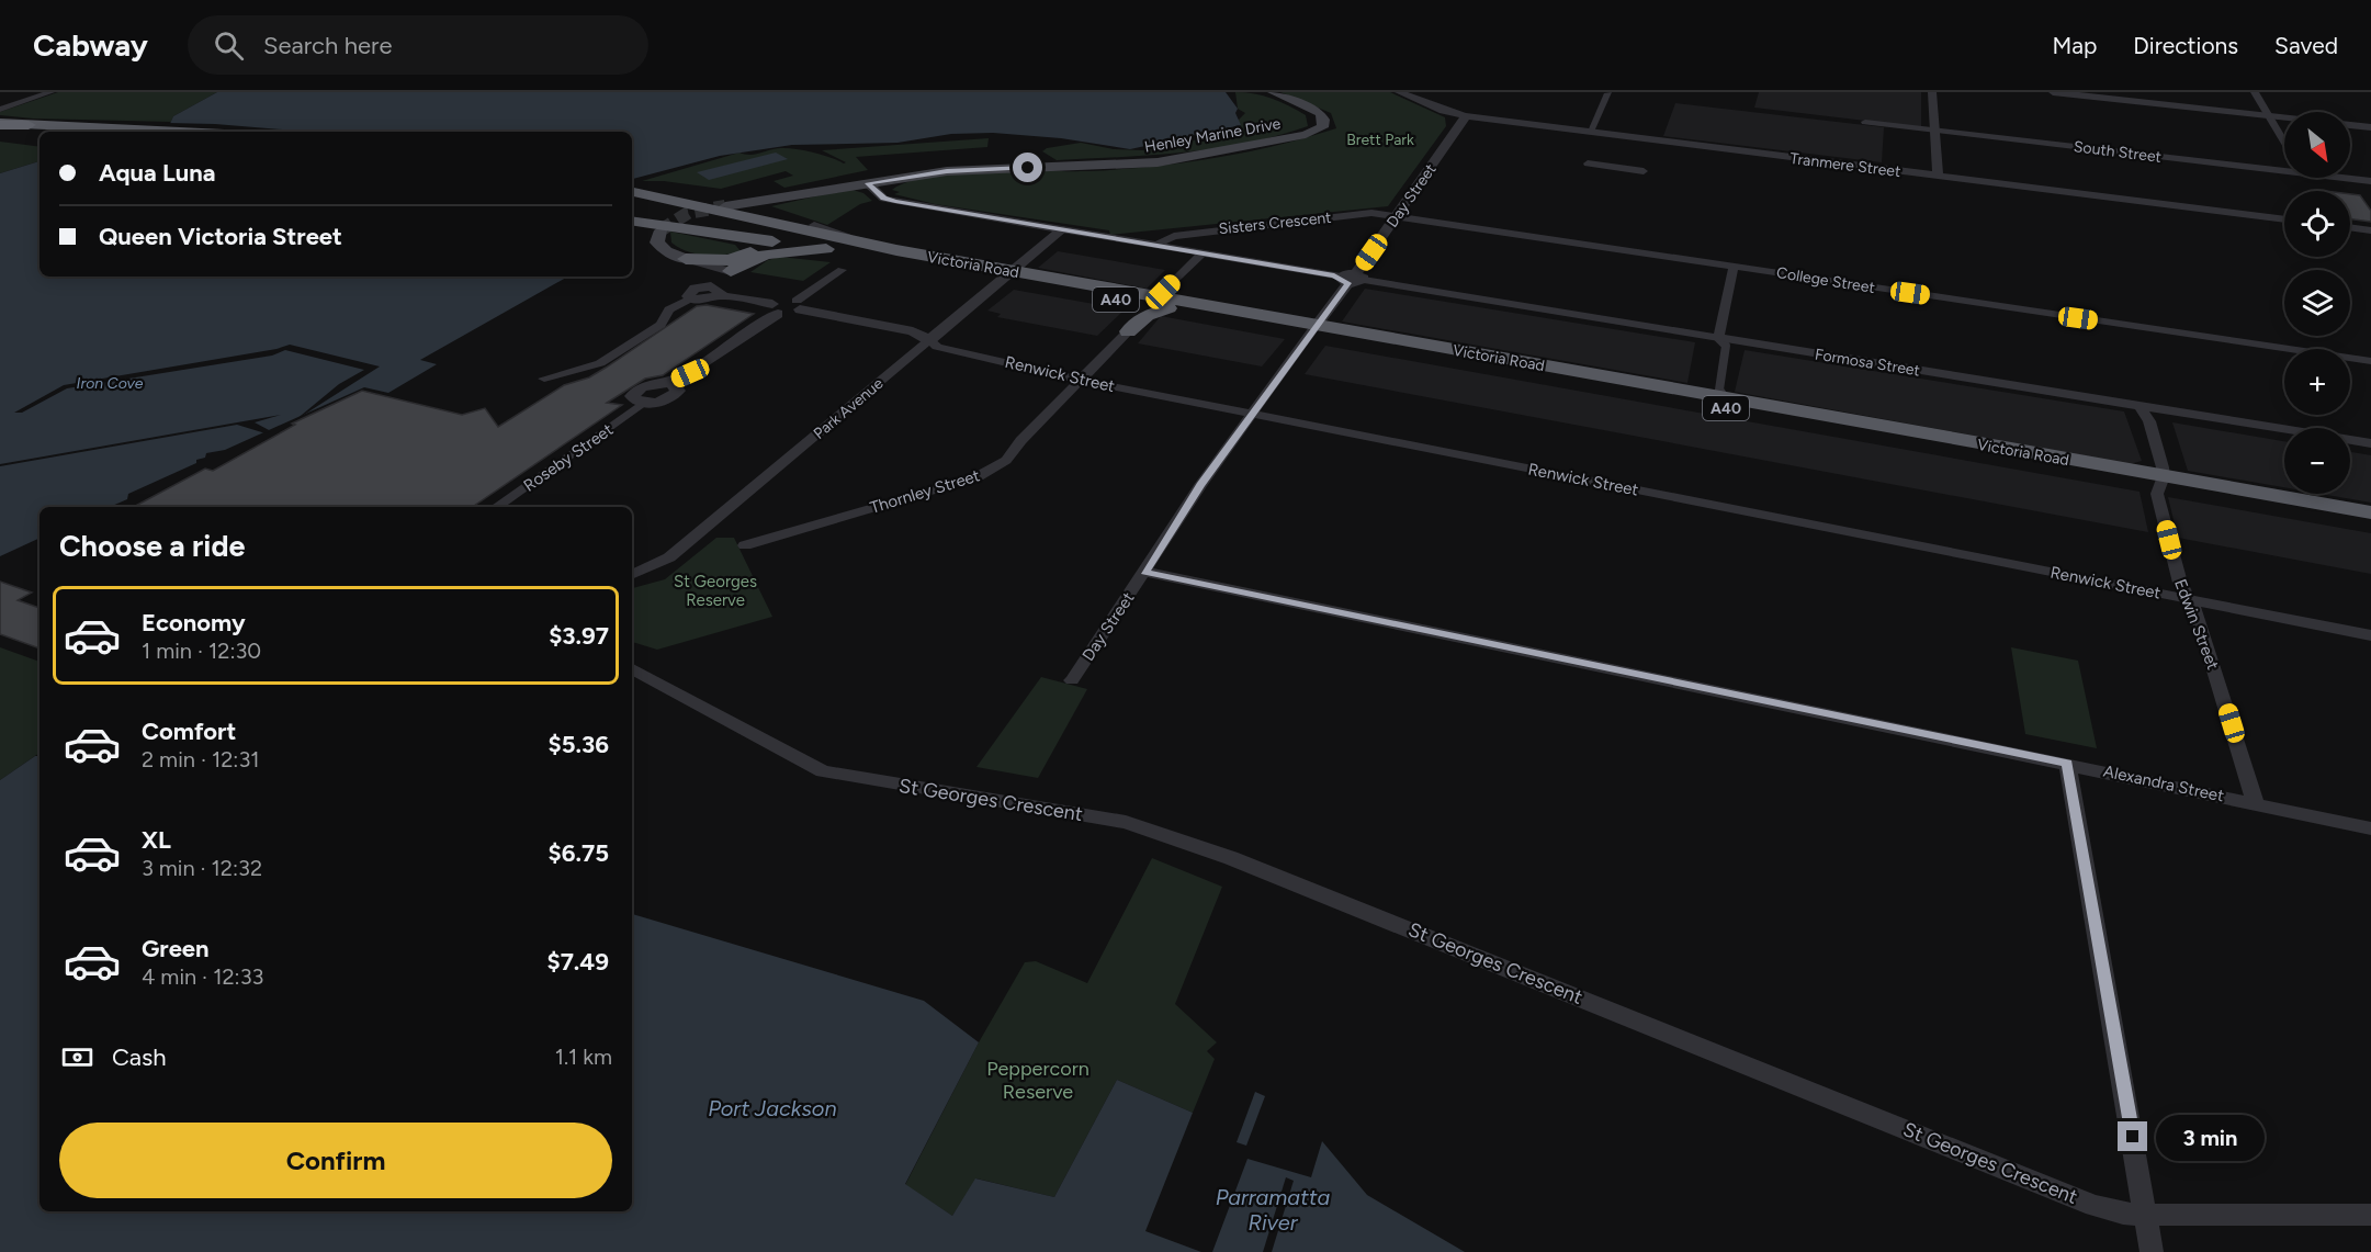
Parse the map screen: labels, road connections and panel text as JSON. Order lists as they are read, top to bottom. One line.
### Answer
{"streets":{"highway":["Victoria Road","A40"],"main road":["Henley Marine Drive"],"street":["South Street","Tranmere Street","Day Street","Sisters Crescent","College Street","Formosa Street","Renwick Street","Park Avenue","Roseby Street","Thornley Street","Edwin Street","Alexandra Street","St Georges Crescent"]},"crossings":[["Henley Marine Drive","Formosa Street"],["Tranmere Street","Day Street"],["Day Street","Sisters Crescent"],["Day Street","Victoria Road"],["Day Street","College Street"],["Day Street","Formosa Street"],["Day Street","Renwick Street"],["Day Street","Alexandra Street"],["Sisters Crescent","College Street"],["Sisters Crescent","Formosa Street"],["Victoria Road","Park Avenue"],["Victoria Road","Edwin Street"],["Formosa Street","Park Avenue"],["Formosa Street","Edwin Street"],["Renwick Street","Park Avenue"],["Renwick Street","Thornley Street"],["Renwick Street","Edwin Street"],["Edwin Street","Alexandra Street"]],"water":["Iron Cove","Port Jackson","Parramatta River"],"parks":["Brett Park","St Georges Reserve","Peppercorn Reserve"],"north":"bottom right","page":{"header":"Cabway","search":"Search here","nav":["Map","Directions","Saved"],"map_buttons":["+","−"],"banner":["Aqua Luna","Queen Victoria Street"],"heading":"Choose a ride","list":[{"name":"Economy","note":"1 min · 12:30","value":"$3.97"},{"name":"Comfort","note":"2 min · 12:31","value":"$5.36"},{"name":"XL","note":"3 min · 12:32","value":"$6.75"},{"name":"Green","note":"4 min · 12:33","value":"$7.49"}],"pay":["Cash","1.1 km"],"buttons":"Confirm","bubble":"3 min"}}
